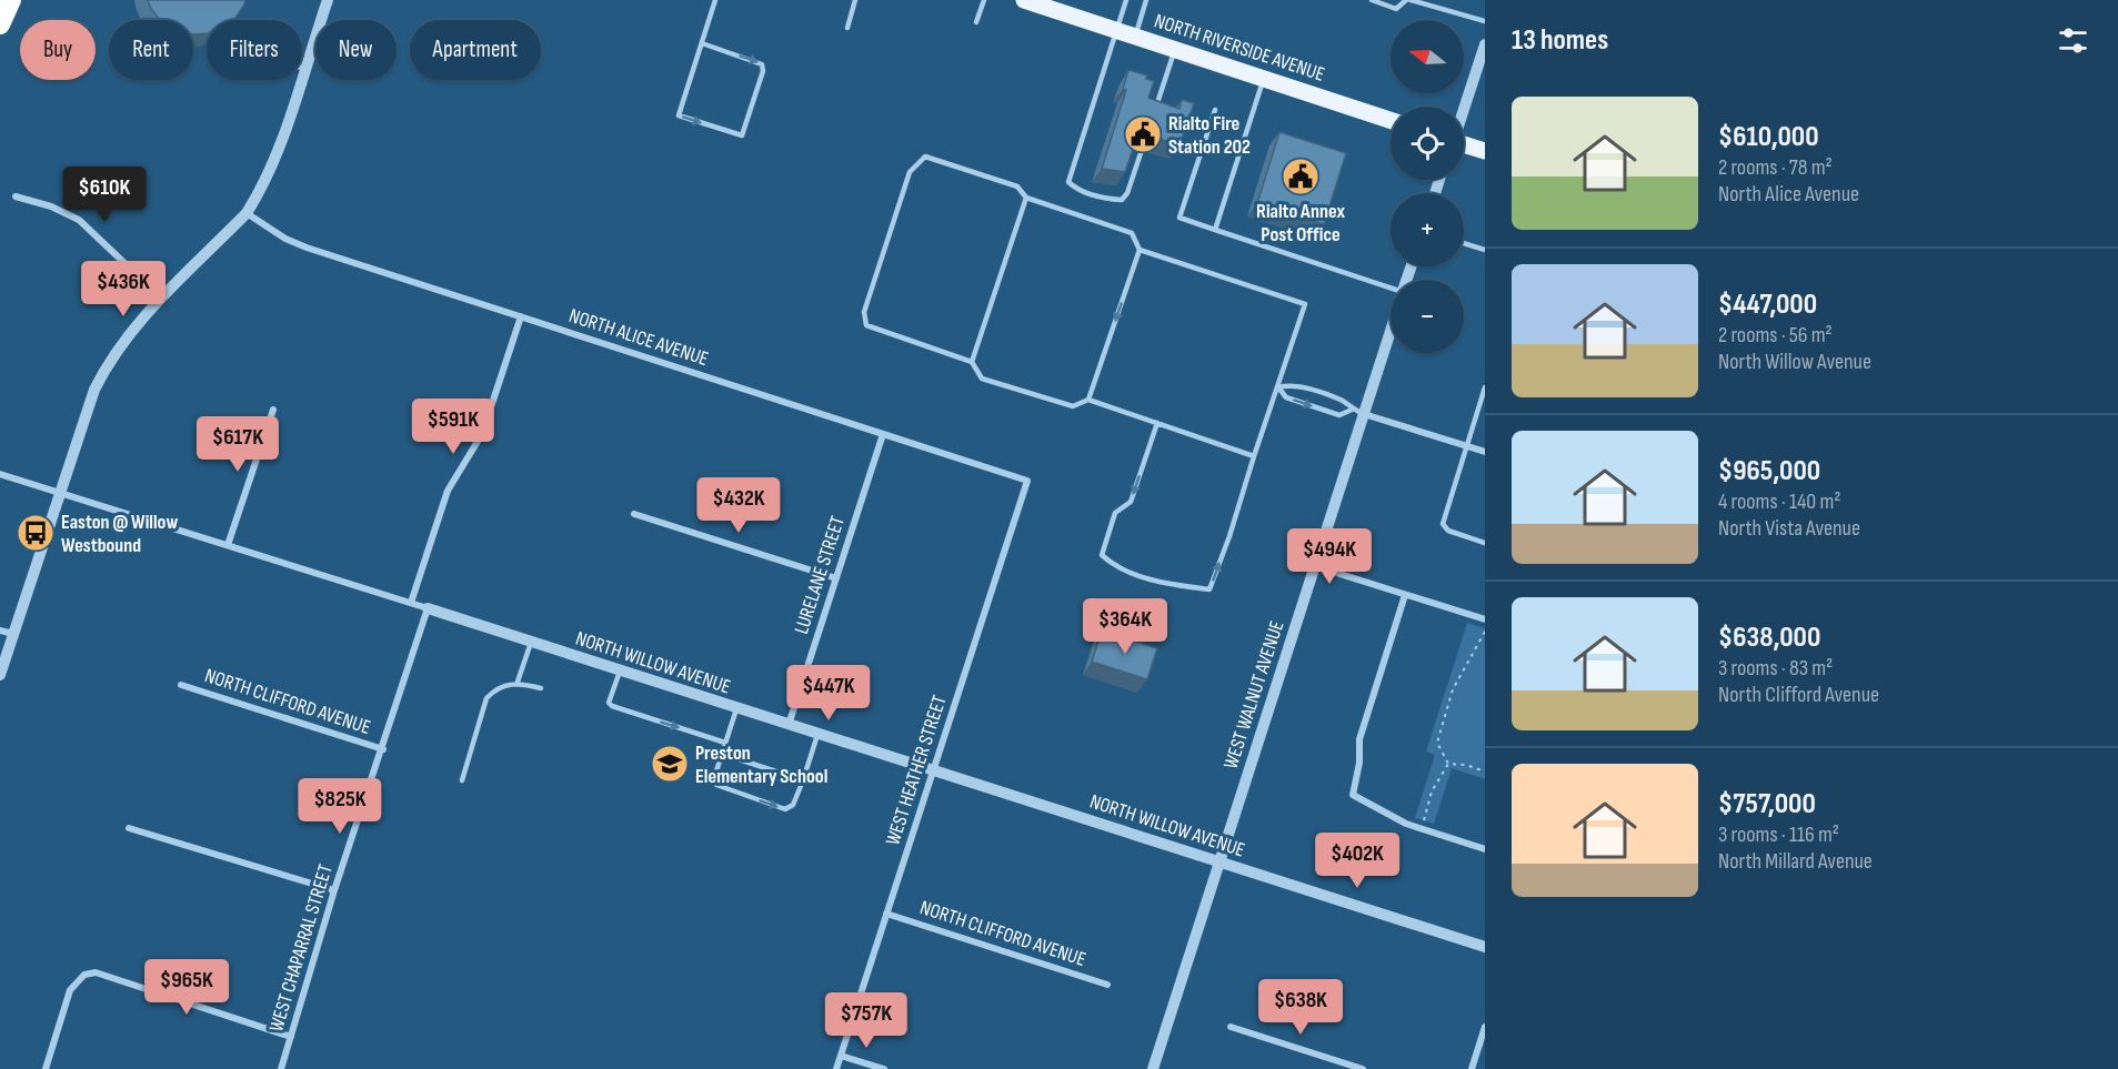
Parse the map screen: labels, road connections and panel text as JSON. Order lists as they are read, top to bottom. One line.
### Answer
{"streets":{"main road":["NORTH RIVERSIDE AVENUE"],"street":["NORTH ALICE AVENUE","LURELANE STREET","NORTH WILLOW AVENUE","WEST WALNUT AVENUE","NORTH CLIFFORD AVENUE","WEST HEATHER STREET","WEST CHAPARRAL STREET"]},"crossings":[["NORTH ALICE AVENUE","LURELANE STREET"],["NORTH ALICE AVENUE","WEST HEATHER STREET"],["LURELANE STREET","NORTH WILLOW AVENUE"],["NORTH WILLOW AVENUE","WEST WALNUT AVENUE"],["NORTH WILLOW AVENUE","WEST HEATHER STREET"],["NORTH WILLOW AVENUE","WEST CHAPARRAL STREET"],["NORTH CLIFFORD AVENUE","WEST HEATHER STREET"],["NORTH CLIFFORD AVENUE","WEST CHAPARRAL STREET"]],"places":{"public building":["Rialto Fire Station 202","Rialto Annex Post Office"],"bus stop":["Easton @ Willow Westbound"],"school or university":["Preston Elementary School"]},"north":"left","page":{"heading":"13 homes","map_buttons":["+","−"],"chip":["Buy","Rent","Filters","New","Apartment"],"list":[{"name":"$610,000","note":"2 rooms · 78 m² · North Alice Avenue"},{"name":"$447,000","note":"2 rooms · 56 m² · North Willow Avenue"},{"name":"$965,000","note":"4 rooms · 140 m² · North Vista Avenue"},{"name":"$638,000","note":"3 rooms · 83 m² · North Clifford Avenue"},{"name":"$757,000","note":"3 rooms · 116 m² · North Millard Avenue"}],"price":["$610K","$436K","$591K","$617K","$432K","$494K","$364K","$447K","$825K","$402K","$965K","$638K","$757K"]}}
